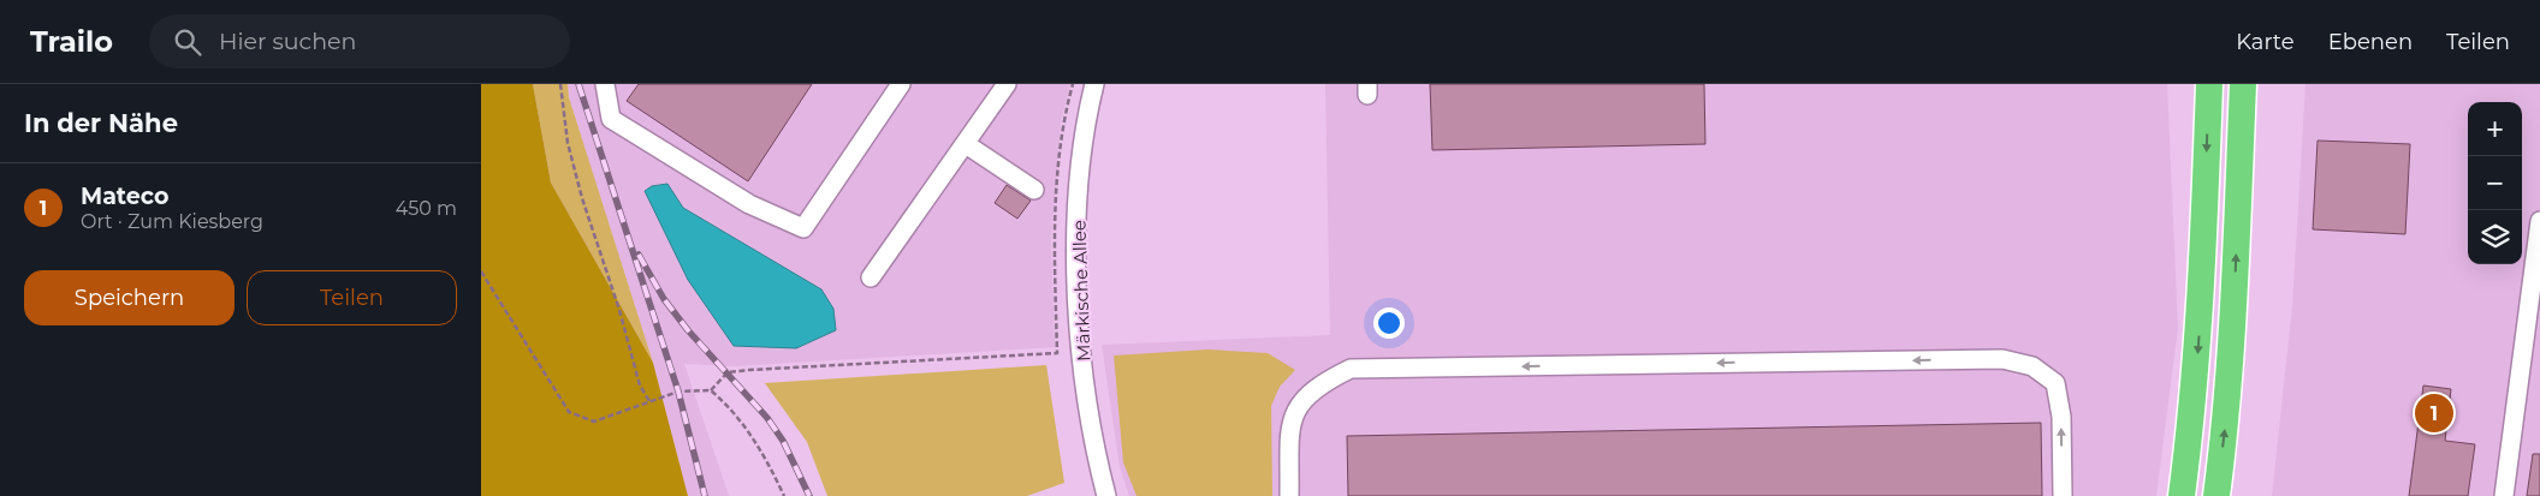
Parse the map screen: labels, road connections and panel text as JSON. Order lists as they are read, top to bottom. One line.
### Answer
{"streets":{"street":["Märkische Allee"]},"page":{"header":"Trailo","search":"Hier suchen","nav":["Karte","Ebenen","Teilen"],"heading":"In der Nähe","map_buttons":["+","−"],"list":[{"mark":"1","name":"Mateco","note":"Ort · Zum Kiesberg","value":"450 m"}],"buttons":["Speichern","Teilen"],"pins":"1"}}
